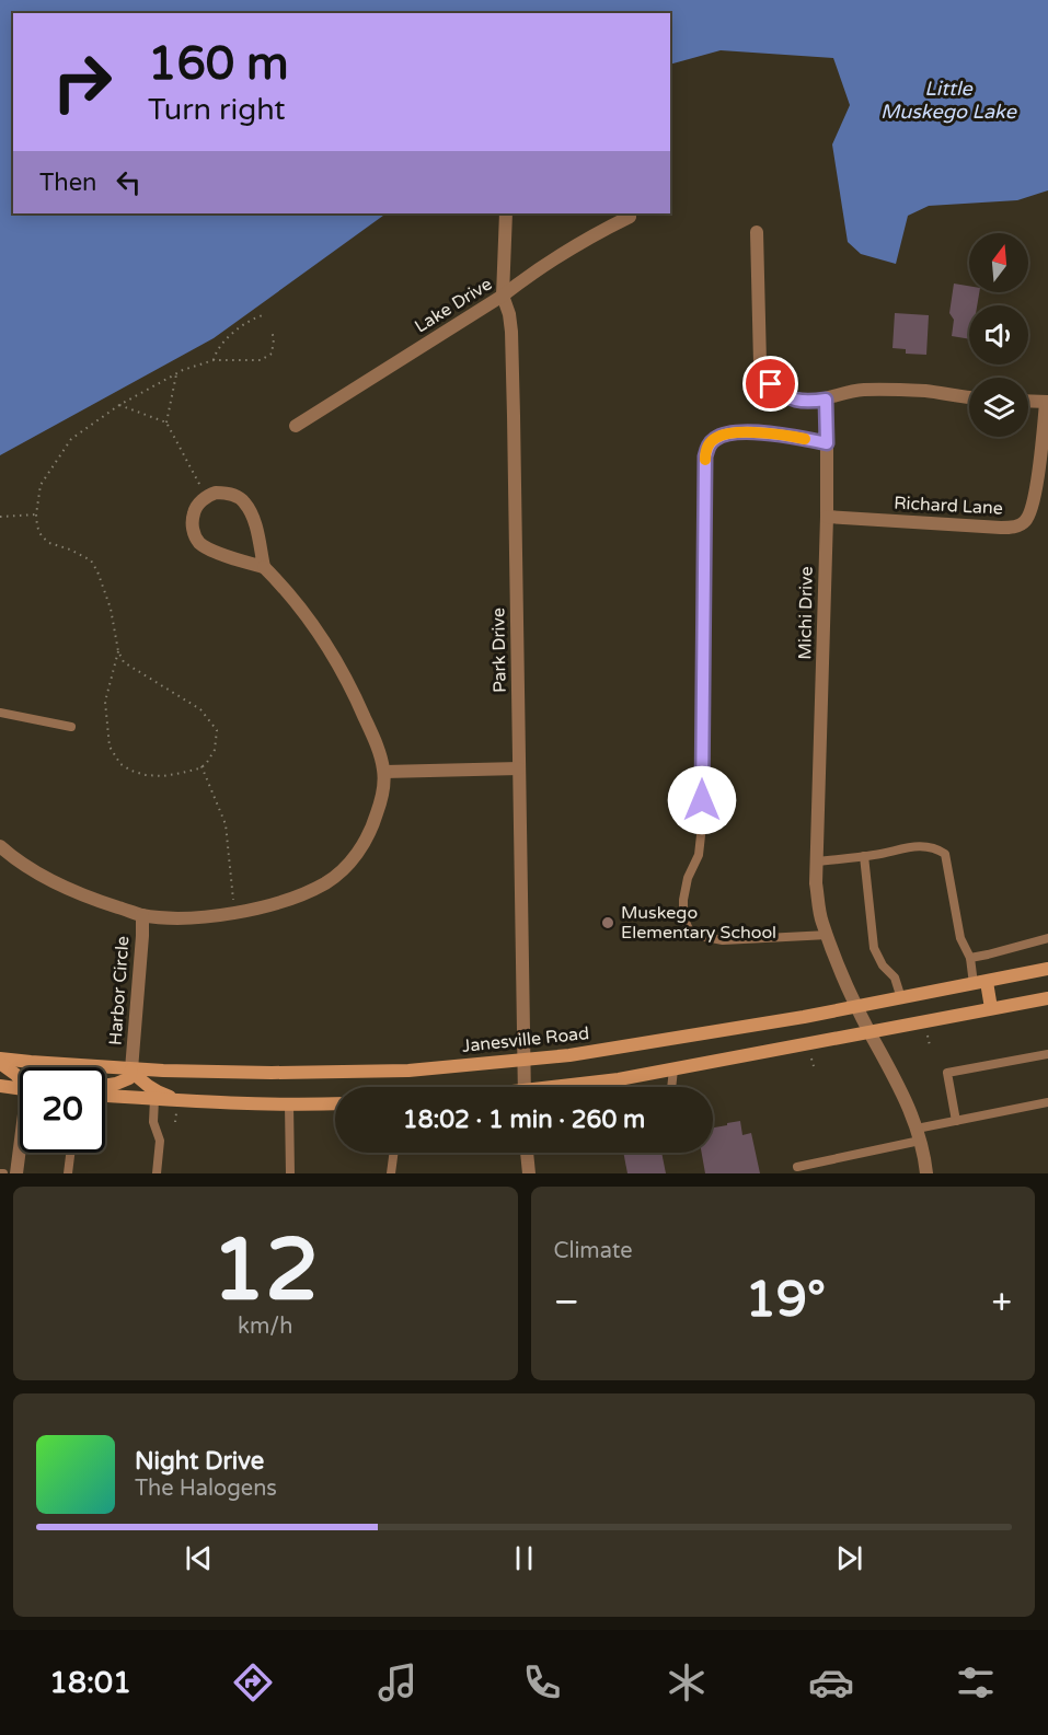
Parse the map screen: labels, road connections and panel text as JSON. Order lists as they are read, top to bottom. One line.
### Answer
{"streets":{"main road":["Janesville Road"],"street":["Lake Drive","Richard Lane","Michi Drive","Park Drive","Harbor Circle"]},"crossings":[["Lake Drive","Park Drive"],["Richard Lane","Michi Drive"],["Michi Drive","Janesville Road"],["Park Drive","Janesville Road"],["Harbor Circle","Janesville Road"]],"water":["Little Muskego Lake"],"places":["Muskego Elementary School"],"north":"top","page":{"turn":["160 m","Turn right"],"then":"Then","limit":"20","trip":"18:02 · 1 min · 260 m","tile":[["12","km/h"],"Climate"],"heat":["−","19°","+"],"song":["Night Drive","The Halogens"],"tabs":"18:01"}}
